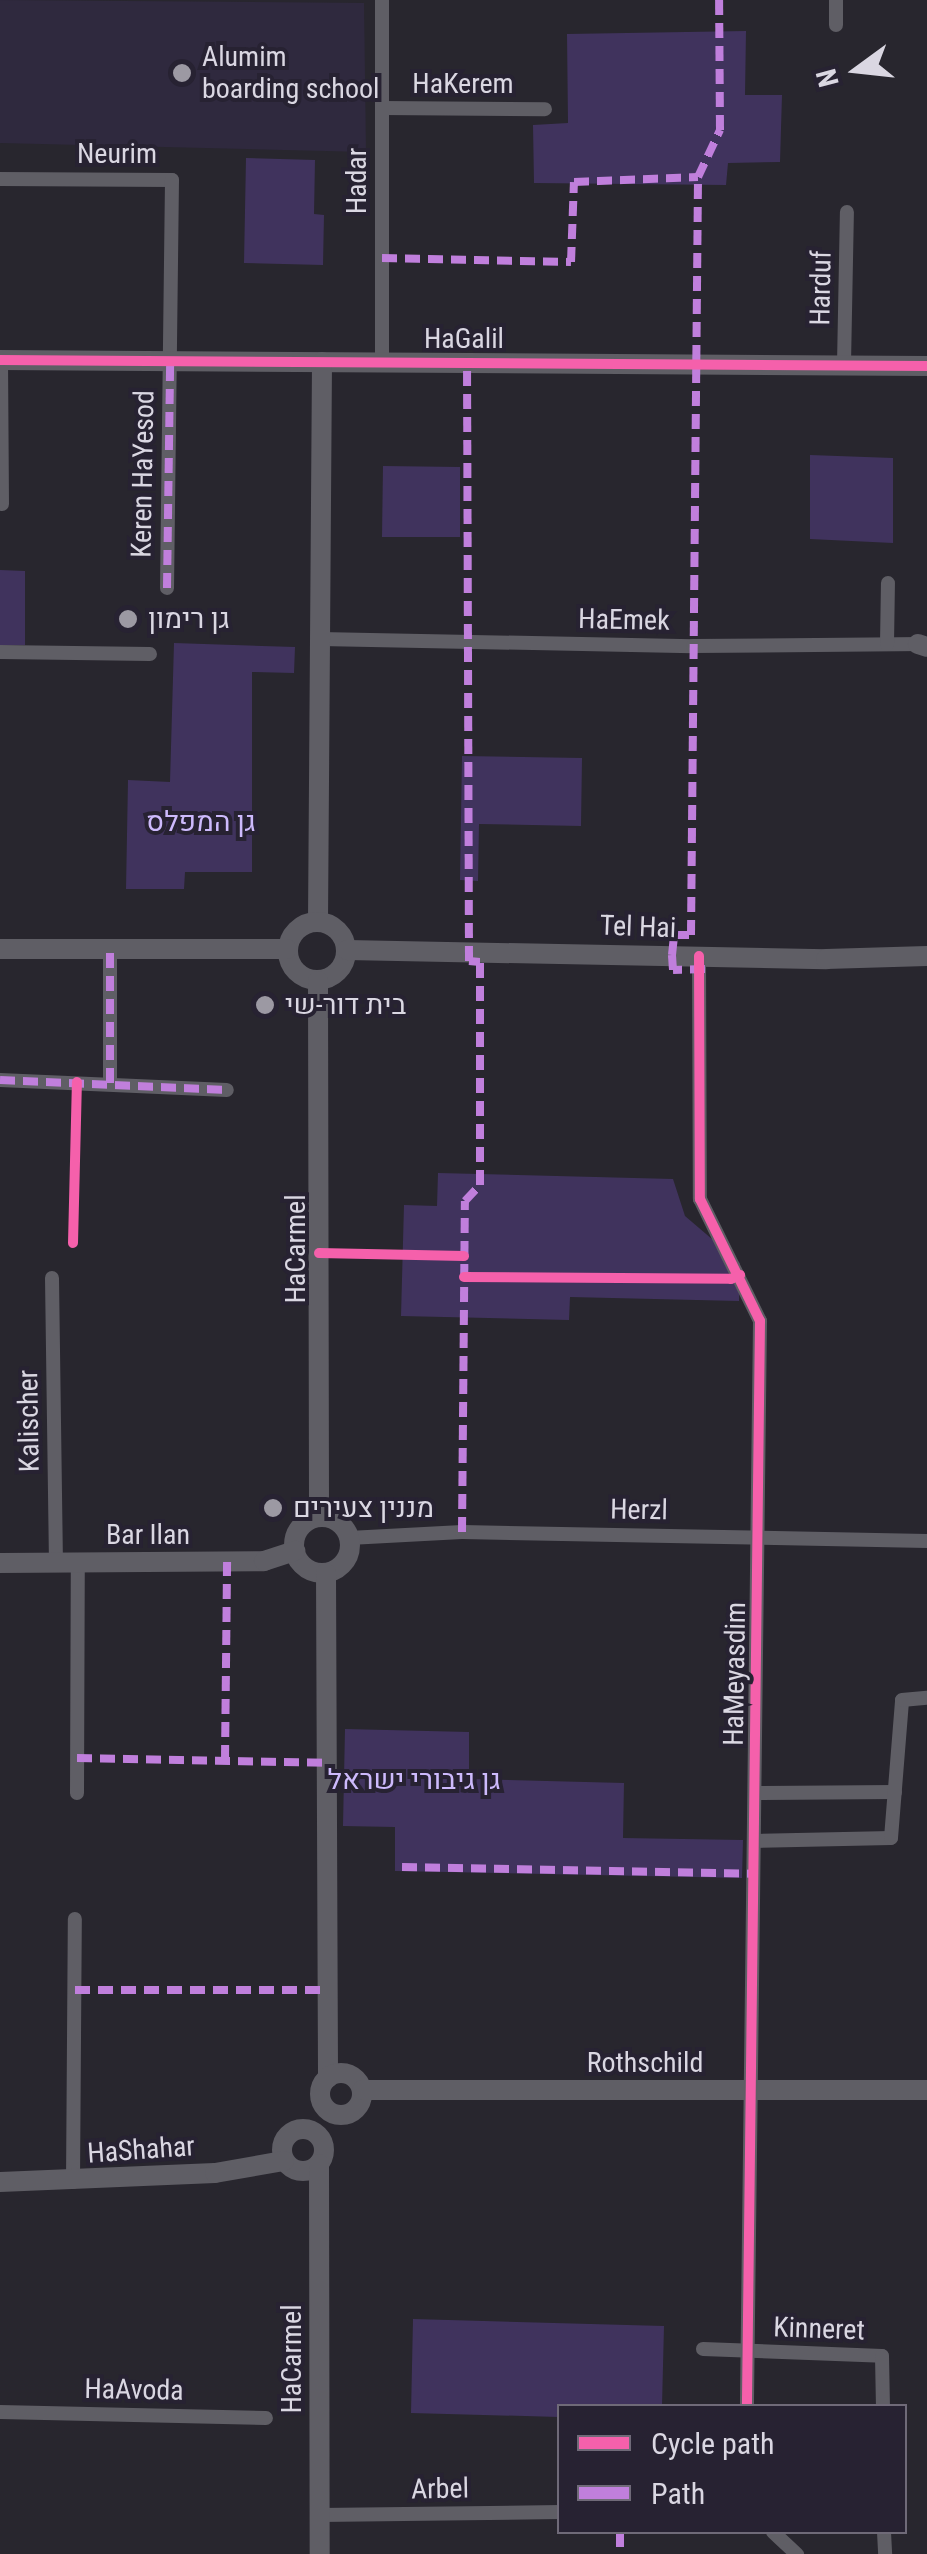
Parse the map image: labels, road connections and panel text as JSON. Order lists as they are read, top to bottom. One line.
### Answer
{"streets":{"street":["HaKerem","Neurim","Hadar","Harduf","HaGalil","Keren HaYesod","HaEmek","Tel Hai","HaCarmel","Kalischer","Herzl","Bar Ilan","HaMeyasdim","Rothschild","HaShahar","Kinneret","HaAvoda","Arbel"]},"crossings":[["HaKerem","Hadar"],["Neurim","HaGalil"],["Neurim","Keren HaYesod"],["Hadar","HaGalil"],["Harduf","HaGalil"],["HaGalil","Keren HaYesod"],["Tel Hai","HaCarmel"],["Tel Hai","HaMeyasdim"],["HaCarmel","Herzl"],["HaCarmel","Bar Ilan"],["HaCarmel","HaShahar"],["HaCarmel","Arbel"],["Kalischer","Bar Ilan"],["Herzl","Bar Ilan"],["Herzl","HaMeyasdim"],["HaMeyasdim","Rothschild"],["HaMeyasdim","Kinneret"]],"parks":["גן המפלס","גן גיבורי ישראל"],"places":["Alumim boarding school","גן רימון","בית דור-שי","מננין צעירים"],"legend":["Cycle path","Path"],"north":"left"}
